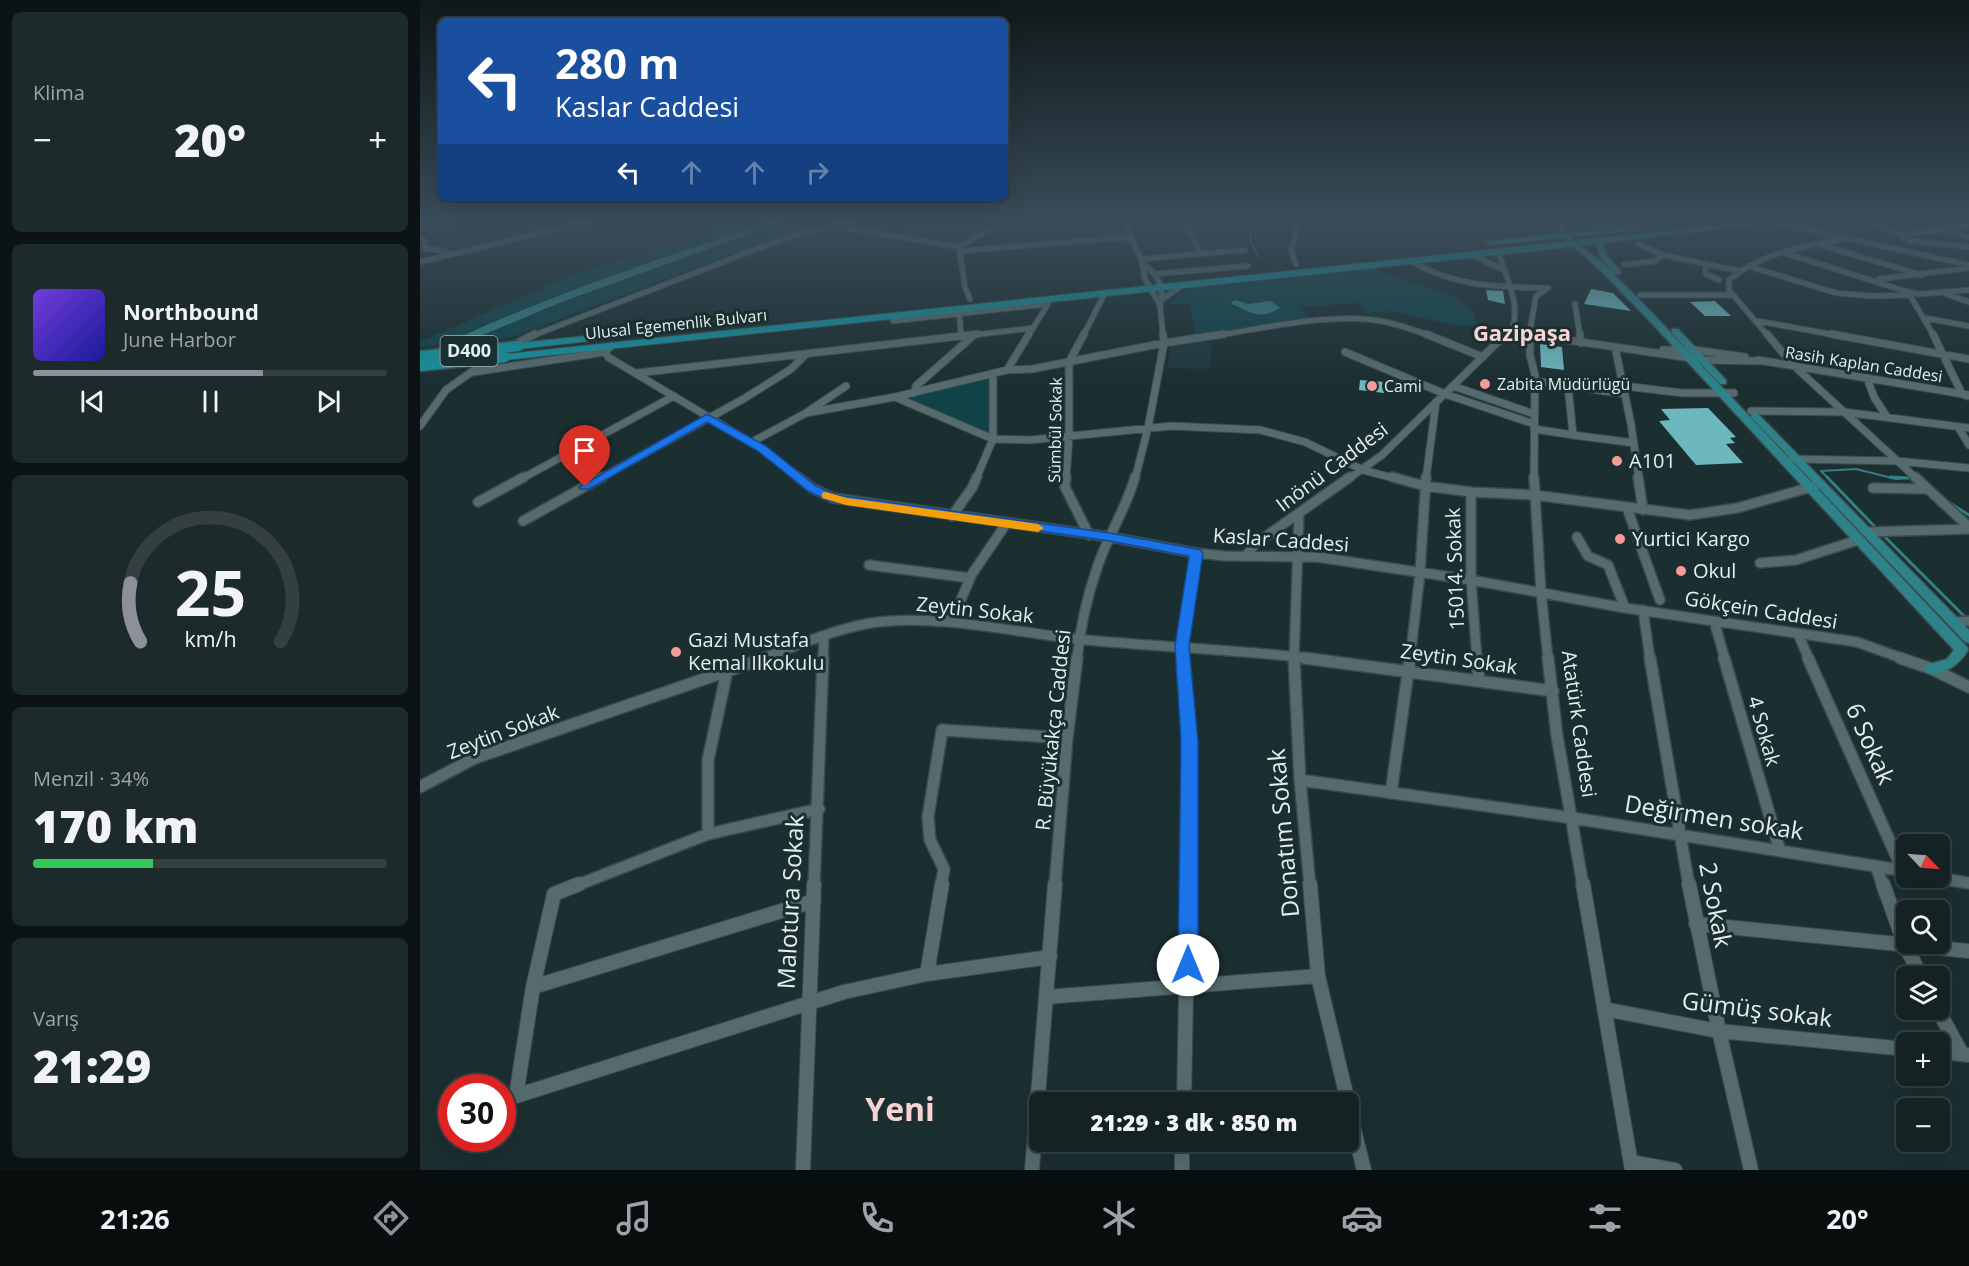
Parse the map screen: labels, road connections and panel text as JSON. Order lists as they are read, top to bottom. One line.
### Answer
{"streets":{"highway":["Ulusal Egemenlik Bulvarı","D400"],"street":["Rasih Kaplan Caddesi","Sümbül Sokak","Inönü Caddesi","Kaslar Caddesi","15014. Sokak","Zeytin Sokak","Gökçein Caddesi","Atatürk Caddesi","R. Büyükakça Caddesi","4 Sokak","6 Sokak","Değirmen sokak","Donatım Sokak","Malotura Sokak","2 Sokak","Gümüş sokak"]},"crossings":[["Ulusal Egemenlik Bulvarı","Sümbül Sokak"],["Ulusal Egemenlik Bulvarı","Kaslar Caddesi"],["Ulusal Egemenlik Bulvarı","R. Büyükakça Caddesi"],["Rasih Kaplan Caddesi","Atatürk Caddesi"],["Sümbül Sokak","Kaslar Caddesi"],["Inönü Caddesi","Kaslar Caddesi"],["Inönü Caddesi","Donatım Sokak"],["Kaslar Caddesi","15014. Sokak"],["Kaslar Caddesi","Gökçein Caddesi"],["Kaslar Caddesi","Atatürk Caddesi"],["Kaslar Caddesi","R. Büyükakça Caddesi"],["Kaslar Caddesi","Donatım Sokak"],["15014. Sokak","Zeytin Sokak"],["Zeytin Sokak","Atatürk Caddesi"],["Zeytin Sokak","R. Büyükakça Caddesi"],["Zeytin Sokak","Donatım Sokak"],["Zeytin Sokak","Malotura Sokak"],["Gökçein Caddesi","Atatürk Caddesi"],["Gökçein Caddesi","4 Sokak"],["Gökçein Caddesi","6 Sokak"],["Gökçein Caddesi","2 Sokak"],["Atatürk Caddesi","Değirmen sokak"],["Atatürk Caddesi","Gümüş sokak"],["4 Sokak","Değirmen sokak"],["Değirmen sokak","Donatım Sokak"],["Değirmen sokak","2 Sokak"],["2 Sokak","Gümüş sokak"]],"districts":["Gazipaşa","Yeni"],"places":["Zabita Müdürlügü","Cami","A101","Yurtici Kargo","Okul","Gazi Mustafa Kemal Ilkokulu"],"north":"bottom right","page":{"tile":["Klima",["Menzil · 34%","170 km"],["Varış","21:29"]],"turn":["280 m","Kaslar Caddesi"],"heat":["−","20°","+"],"song":["Northbound","June Harbor"],"map_buttons":["+","−"],"limit":"30","trip":"21:29 · 3 dk · 850 m","tabs":["21:26","20°"],"gauge":["25","km/h"]}}
